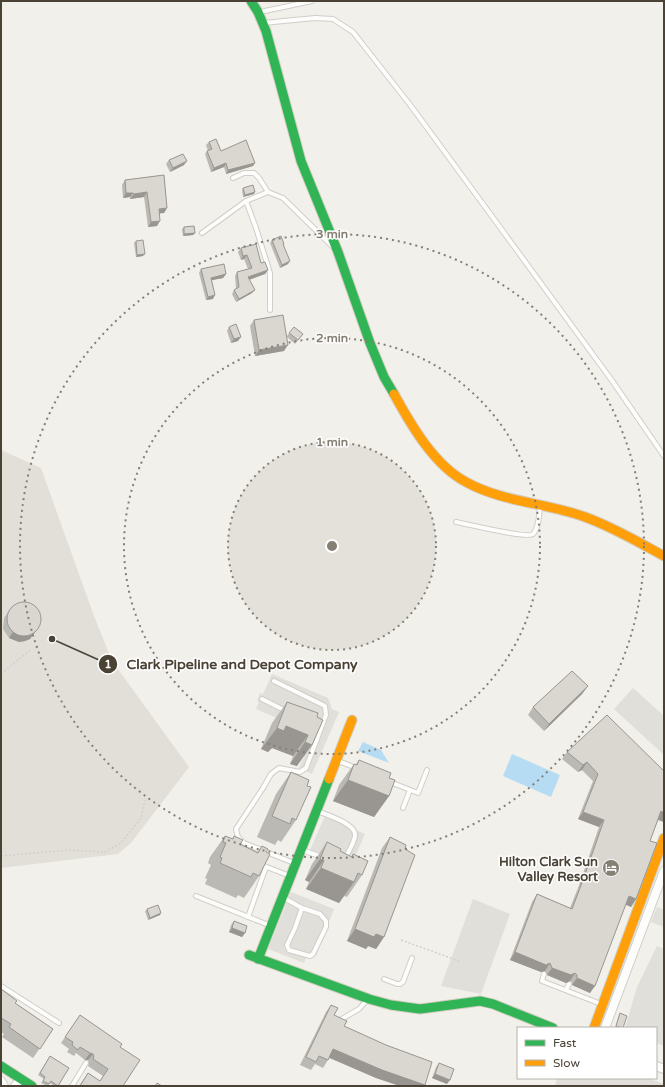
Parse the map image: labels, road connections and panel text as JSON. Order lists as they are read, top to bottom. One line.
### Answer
{"places":{"other":["Clark Pipeline and Depot Company"],"hotel":["Hilton Clark Sun Valley Resort"]},"legend":["Fast","Slow"],"rings":["3 min","2 min","1 min"]}
